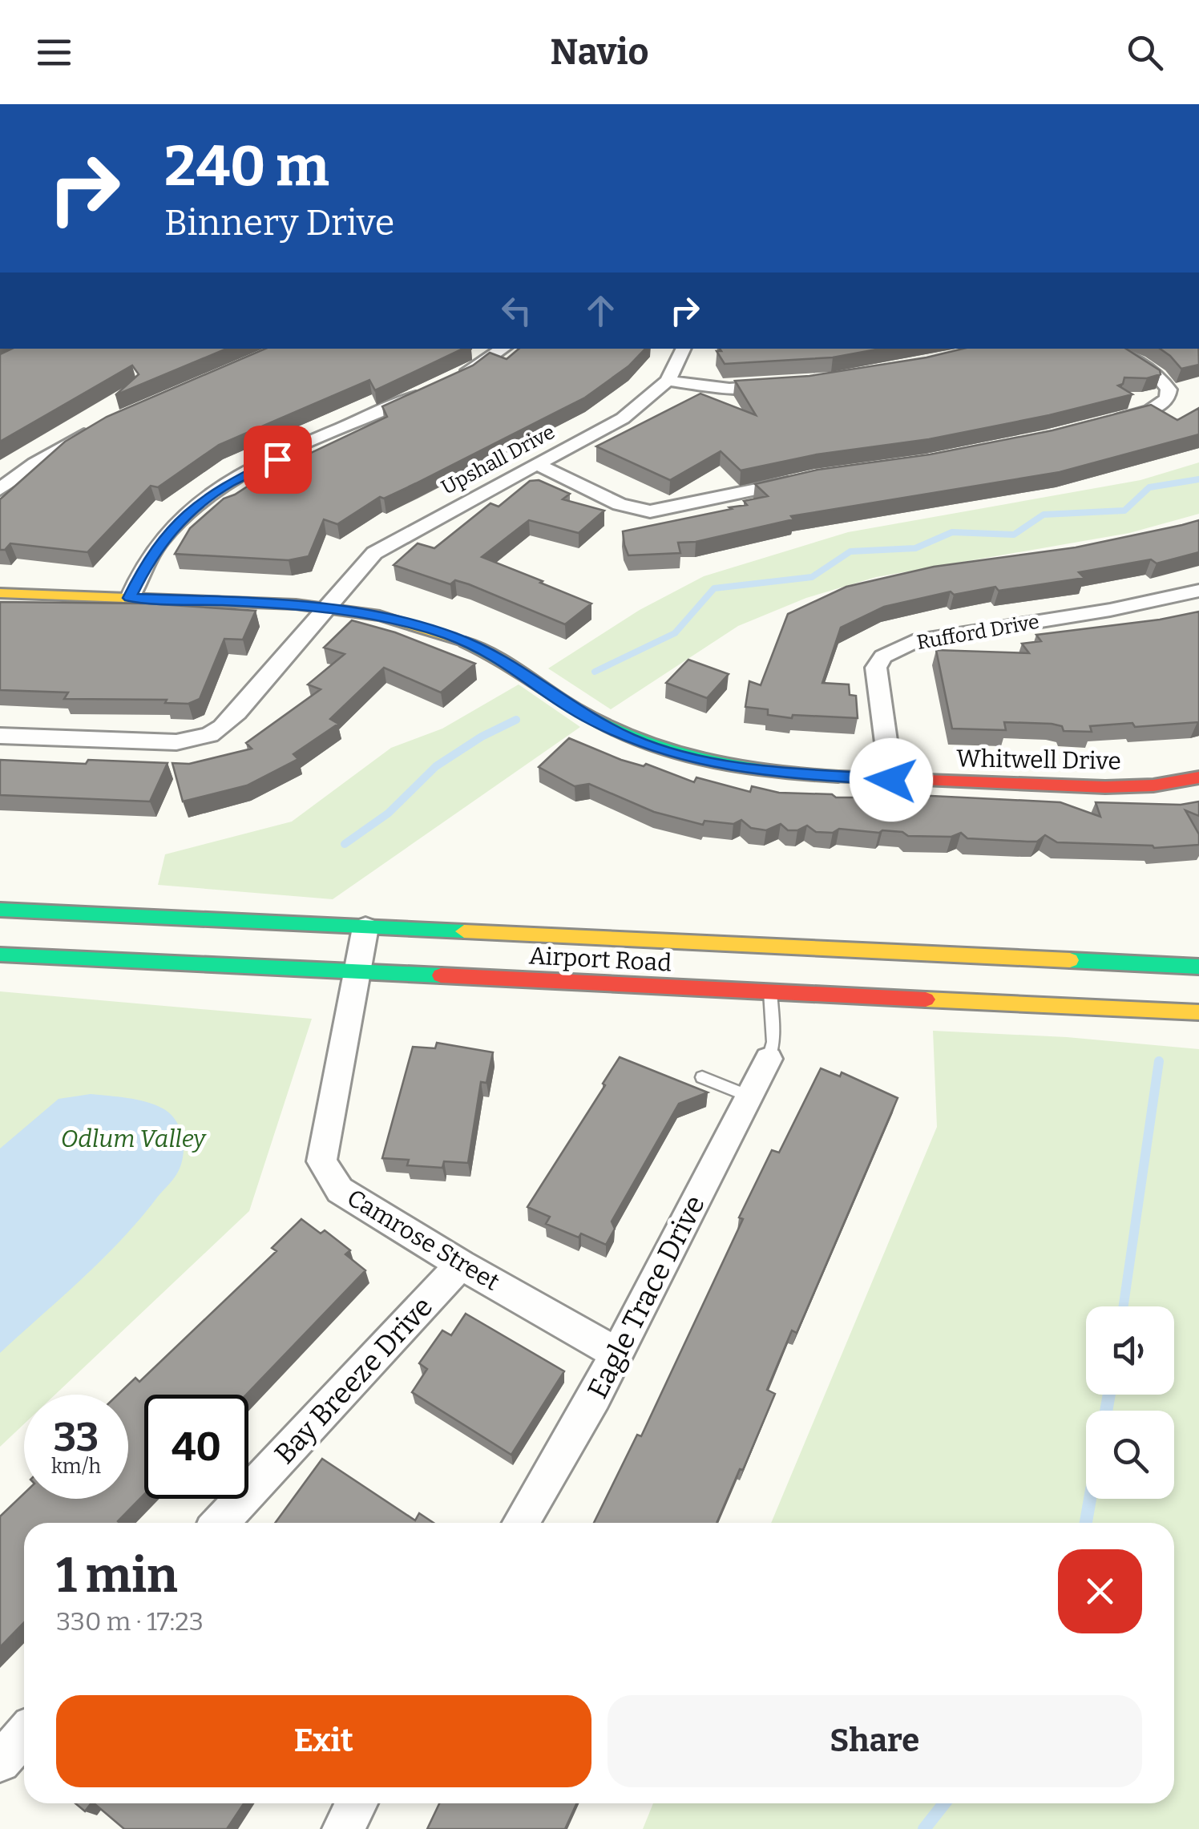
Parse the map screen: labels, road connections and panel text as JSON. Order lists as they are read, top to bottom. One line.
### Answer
{"streets":{"main road":["Whitwell Drive","Airport Road"],"street":["Upshall Drive","Rufford Drive","Camrose Street","Eagle Trace Drive","Bay Breeze Drive"]},"crossings":[["Upshall Drive","Whitwell Drive"],["Rufford Drive","Whitwell Drive"],["Airport Road","Camrose Street"],["Camrose Street","Eagle Trace Drive"],["Camrose Street","Bay Breeze Drive"]],"parks":["Odlum Valley"],"page":{"header":"Navio","turn":["240 m","Binnery Drive"],"speed":"33 km/h","limit":"40","heading":["1 min","330 m · 17:23"],"buttons":["Exit","Share"]}}
